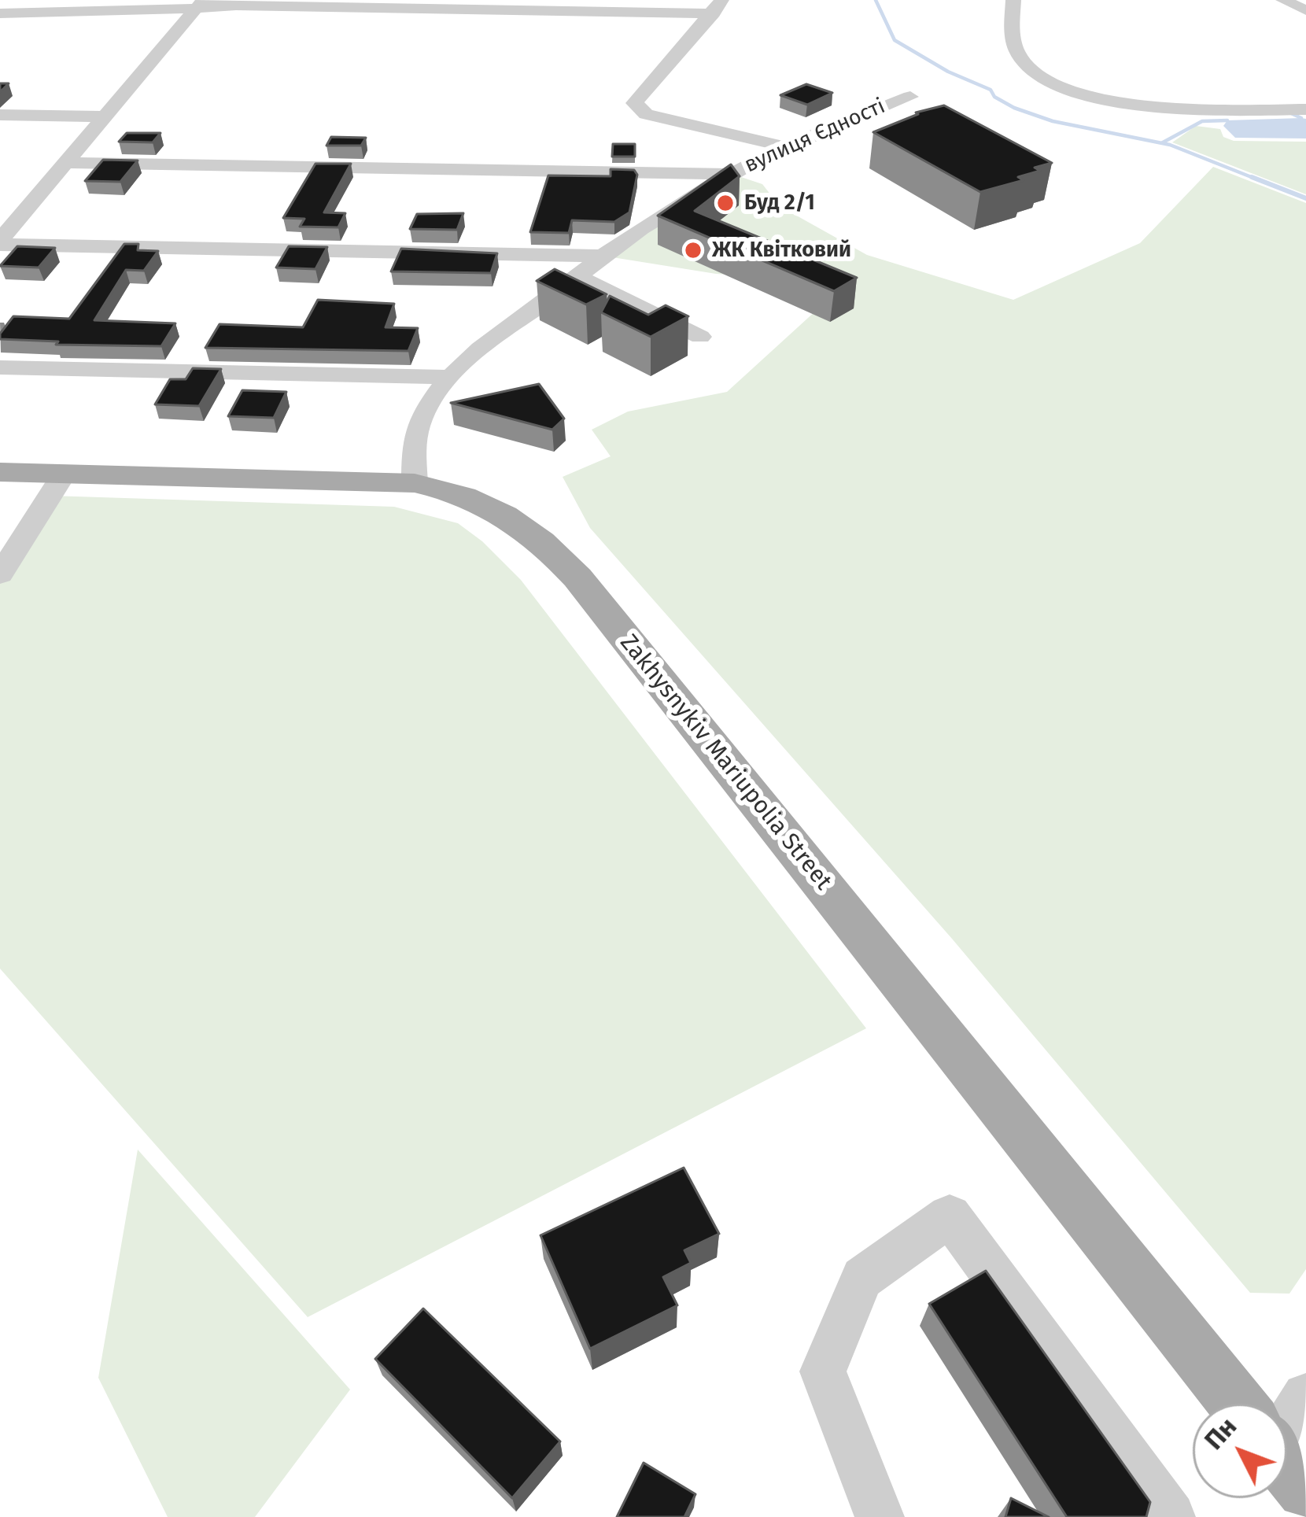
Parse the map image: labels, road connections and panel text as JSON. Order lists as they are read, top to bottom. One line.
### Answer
{"streets":{"main road":["Zakhysnykiv Mariupolia Street"],"street":["вулиця Єдності"]},"crossings":[["вулиця Єдності","Zakhysnykiv Mariupolia Street"]],"places":["Буд 2/1","ЖК Квітковий"],"north":"top left"}
